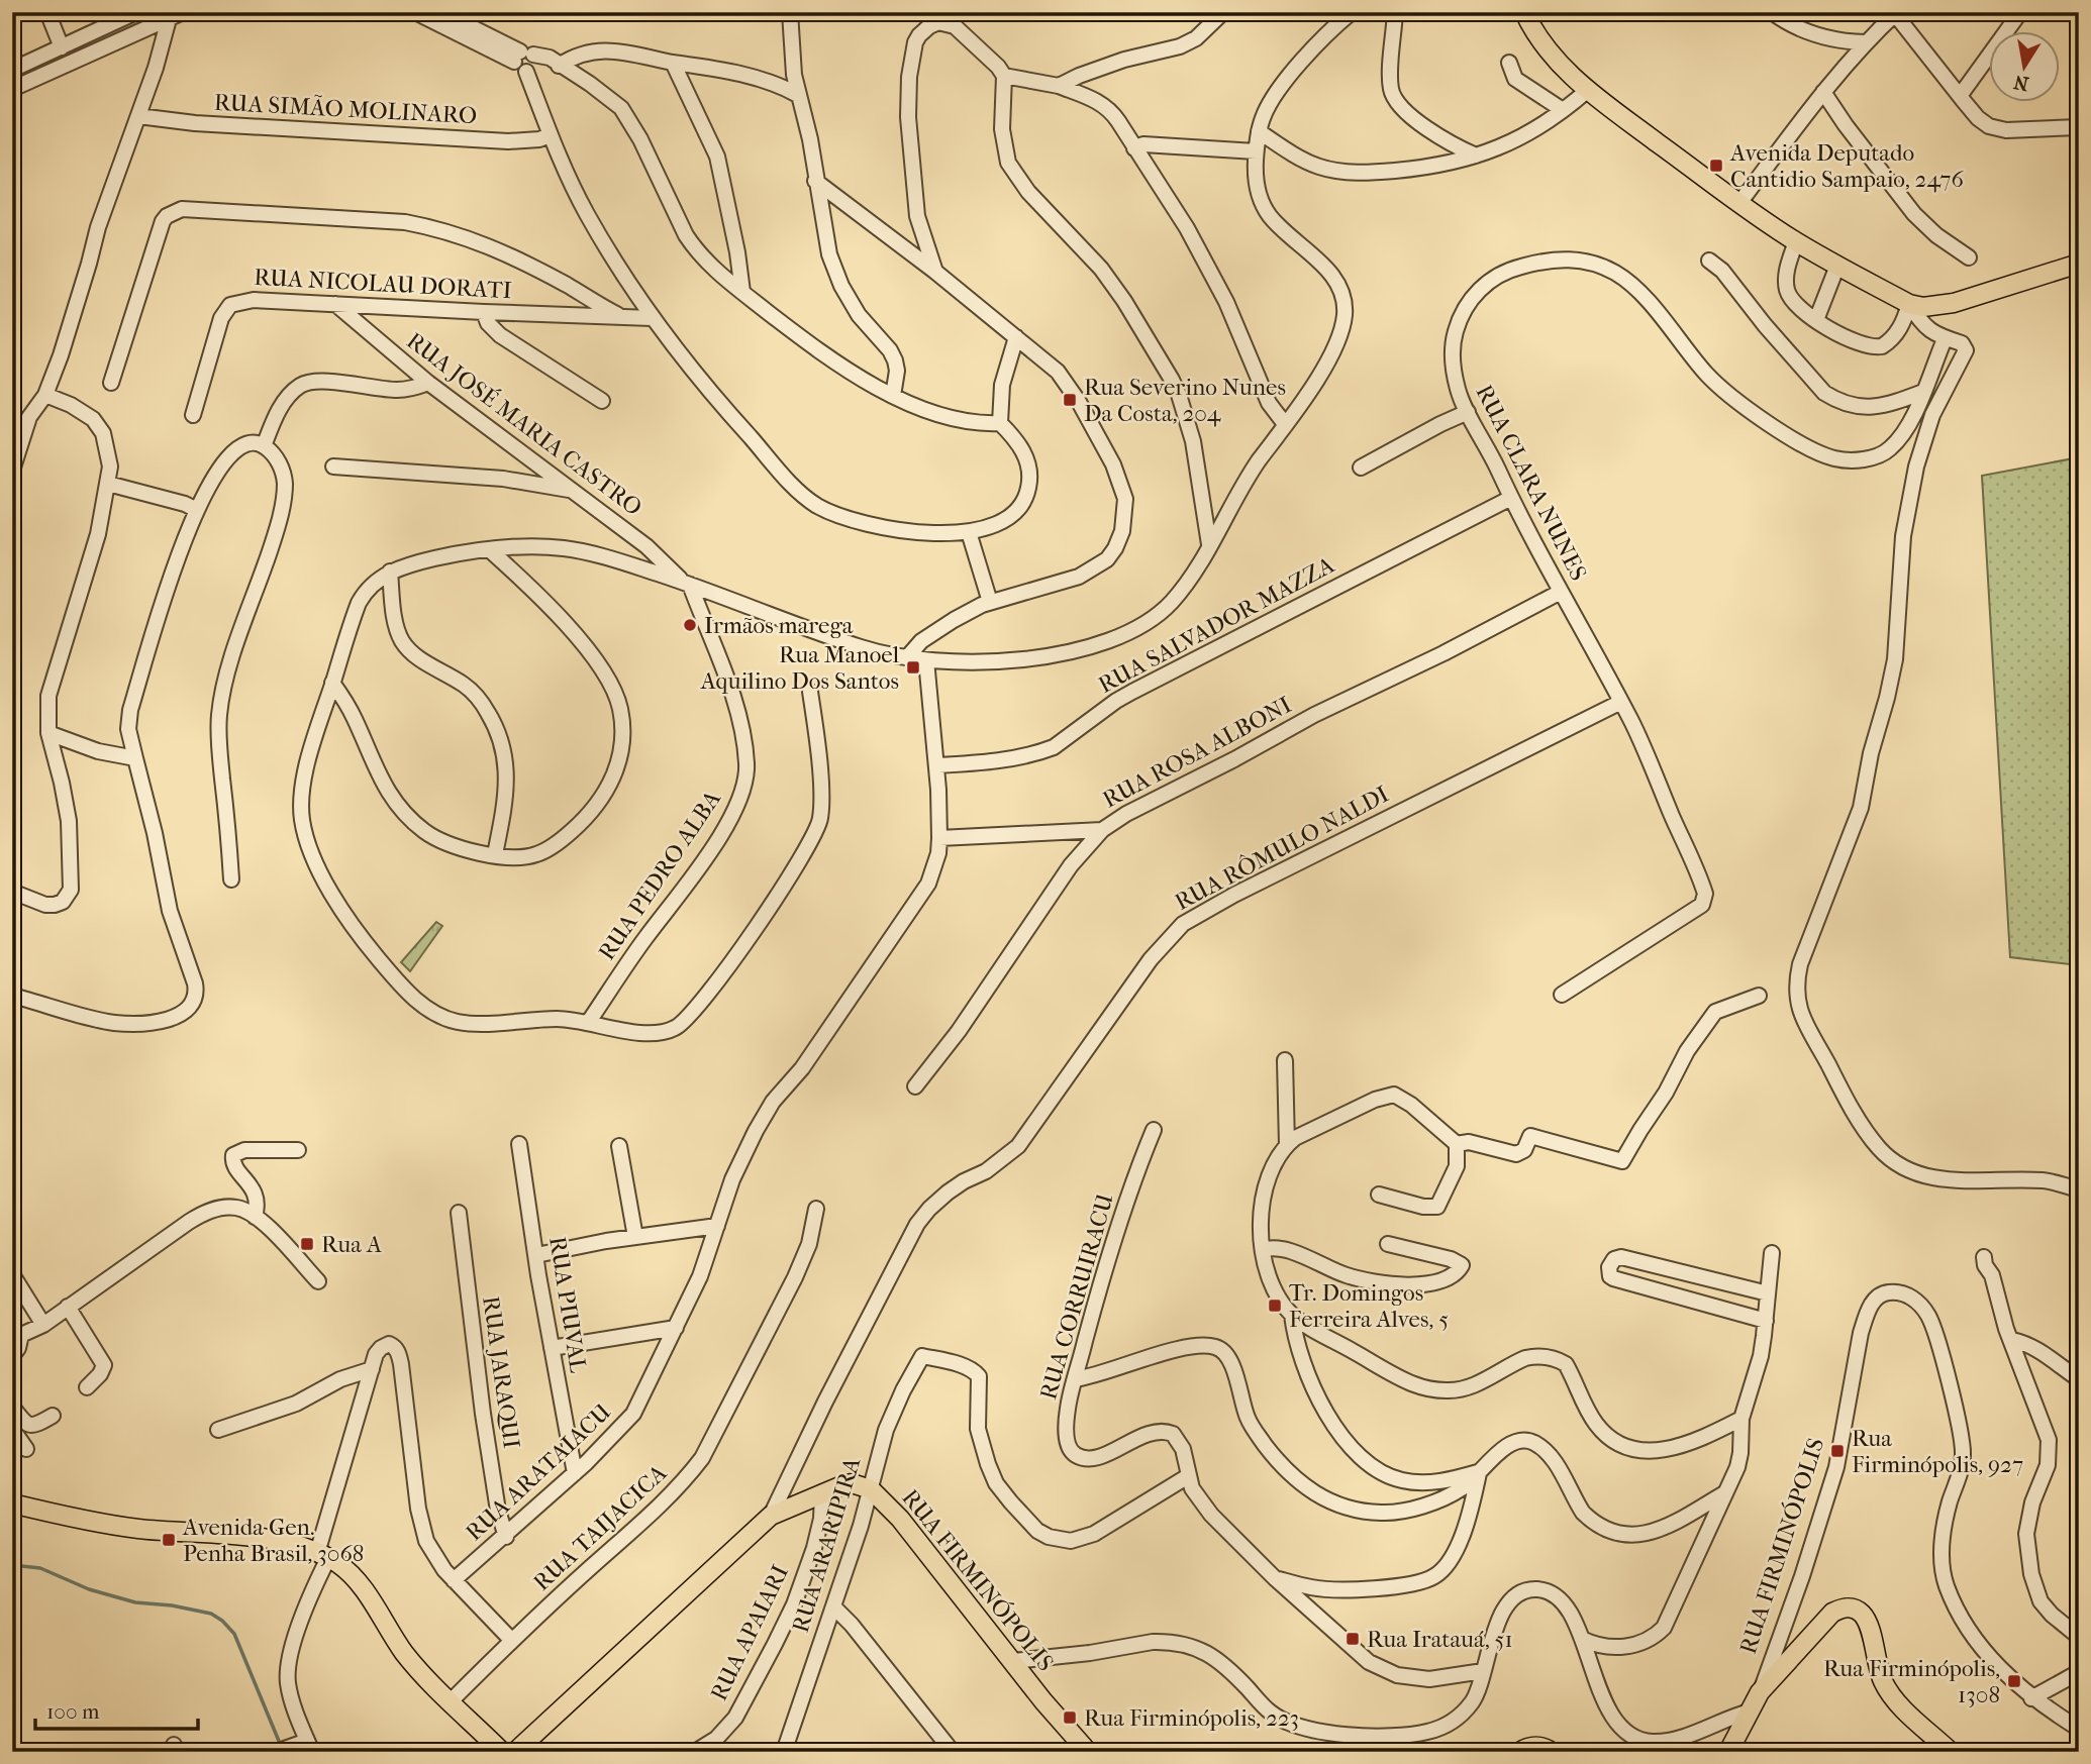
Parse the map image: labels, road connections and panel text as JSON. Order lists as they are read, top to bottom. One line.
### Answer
{"streets":{"main road":["RUA FIRMINÓPOLIS"],"street":["RUA SIMÃO MOLINARO","RUA NICOLAU DORATI","RUA JOSÉ MARIA CASTRO","RUA CLARA NUNES","RUA SALVADOR MAZZA","RUA ROSA ALBONI","RUA RÔMULO NALDI","RUA PEDRO ALBA","RUA CORRUIRACU","RUA PIUVAL","RUA JARAQUI","RUA ARATAIACU","RUA TAIJACICA","RUA ARARIPIRA","RUA APAIARI"]},"crossings":[["RUA NICOLAU DORATI","RUA JOSÉ MARIA CASTRO"],["RUA JOSÉ MARIA CASTRO","RUA PEDRO ALBA"],["RUA CLARA NUNES","RUA SALVADOR MAZZA"],["RUA CLARA NUNES","RUA ROSA ALBONI"],["RUA CLARA NUNES","RUA RÔMULO NALDI"],["RUA SALVADOR MAZZA","RUA ARATAIACU"],["RUA RÔMULO NALDI","RUA FIRMINÓPOLIS"],["RUA CORRUIRACU","RUA ARARIPIRA"],["RUA PIUVAL","RUA ARATAIACU"],["RUA JARAQUI","RUA ARATAIACU"],["RUA ARARIPIRA","RUA FIRMINÓPOLIS"],["RUA FIRMINÓPOLIS","RUA APAIARI"]],"places":{"transit":["Avenida Deputado Cantidio Sampaio, 2476","Rua Severino Nunes Da Costa, 204","Rua Manoel Aquilino Dos Santos","Rua A","Tr. Domingos Ferreira Alves, 5","Rua Firminópolis, 927","Avenida Gen. Penha Brasil, 3068","Rua Iratauá, 51","Rua Firminópolis, 1308","Rua Firminópolis, 223"],"other":["Irmãos marega"]},"scale_bar":"100 m","north":"bottom"}
